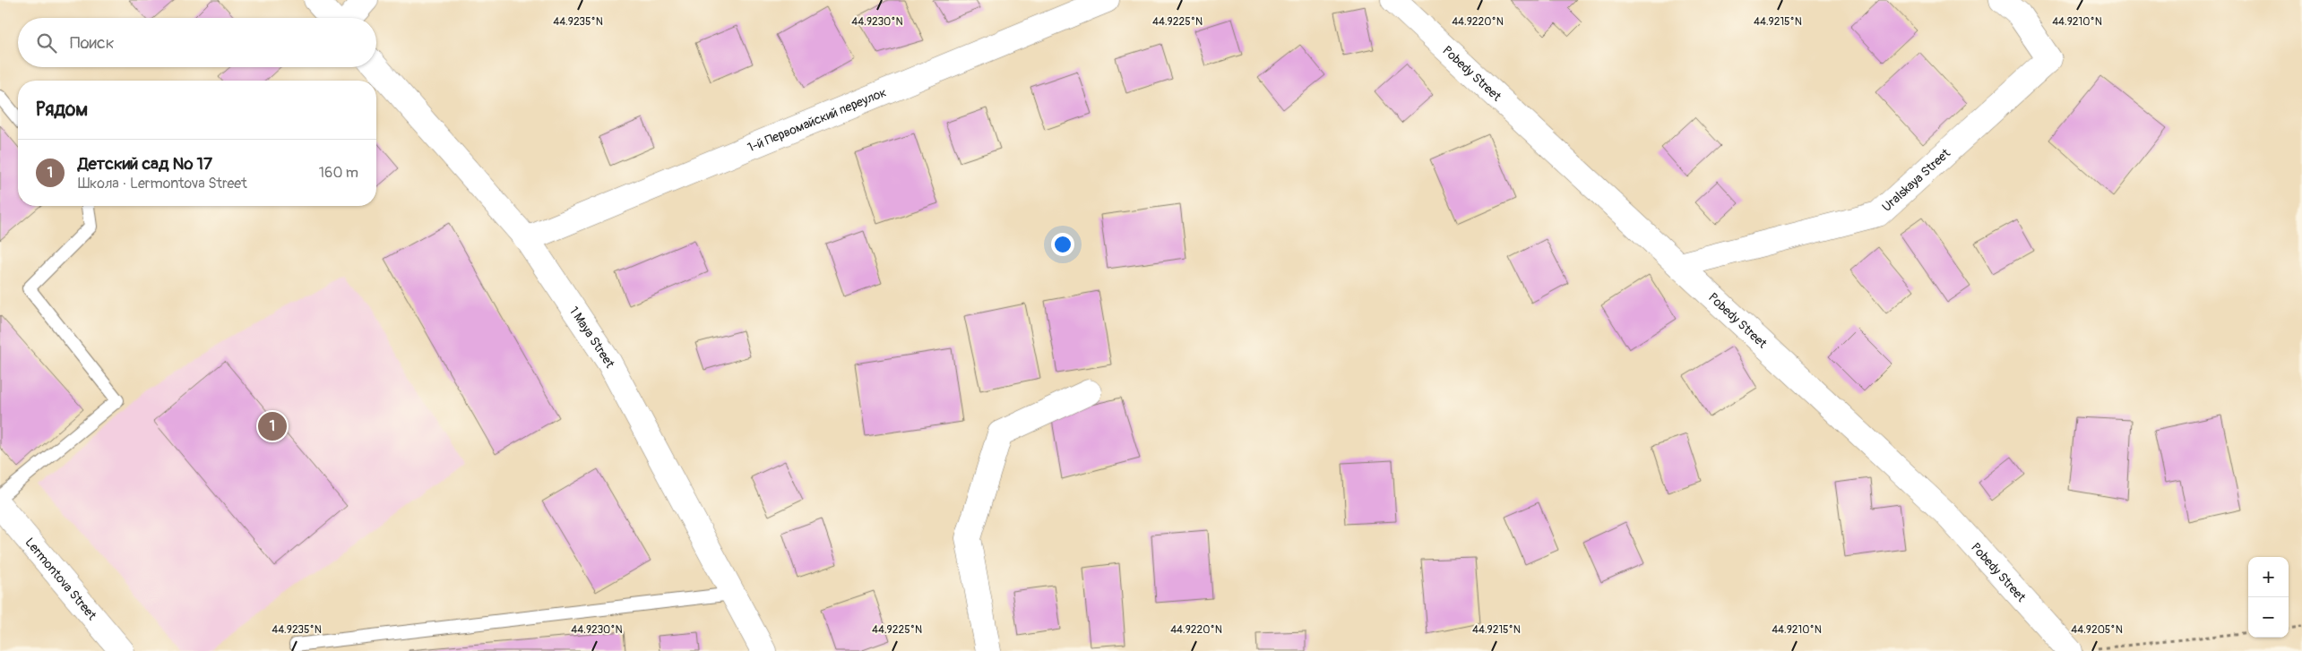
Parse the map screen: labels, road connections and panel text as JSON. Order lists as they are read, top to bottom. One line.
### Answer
{"streets":{"street":["Pobedy Street","1-й Первомайский переулок","Uralskaya Street","1 Maya Street","Lermontova Street"]},"crossings":[["Pobedy Street","Uralskaya Street"],["1-й Первомайский переулок","1 Maya Street"]],"page":{"search":"Поиск","heading":"Рядом","list":[{"mark":"1","name":"Детский сад № 17","note":"Школа · Lermontova Street","value":"160 m"}],"pins":"1","map_buttons":["+","−"]},"coordinates":["44.9235°N","44.9230°N","44.9225°N","44.9220°N","44.9215°N","44.9210°N","44.9205°N"]}
